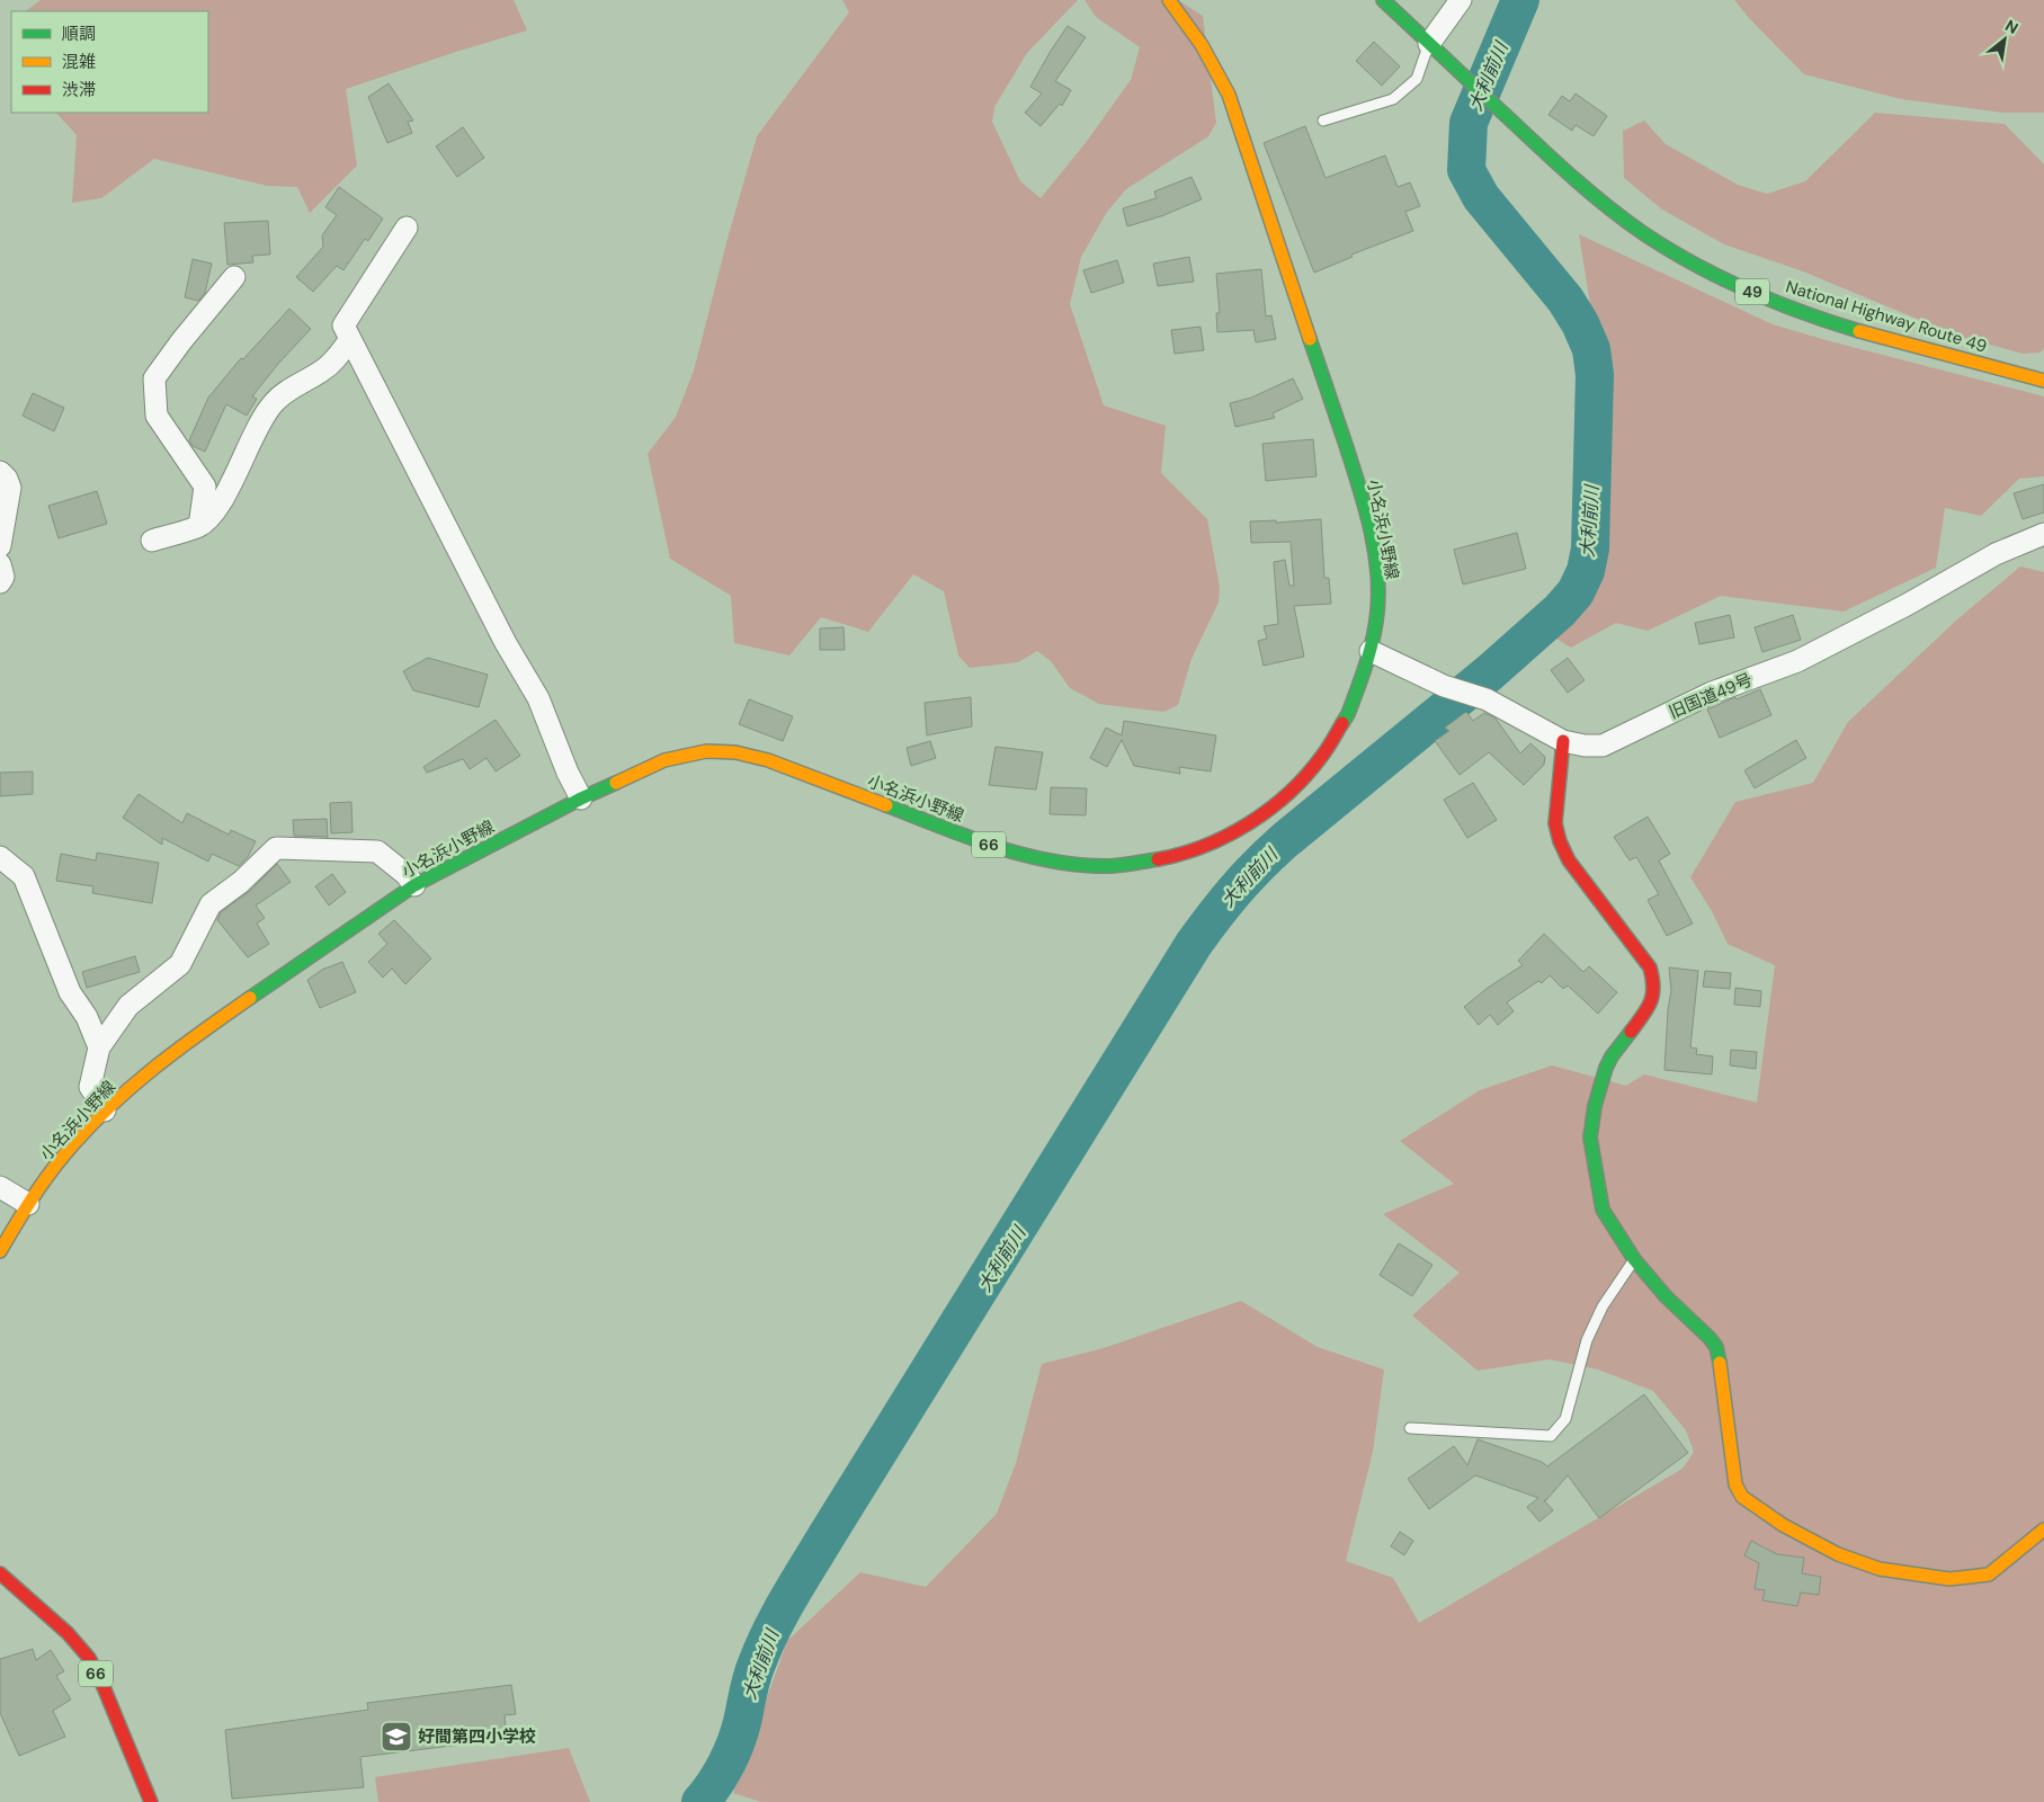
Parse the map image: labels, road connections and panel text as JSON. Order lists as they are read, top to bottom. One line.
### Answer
{"streets":{"main road":["49","National Highway Route 49","小名浜小野線","66"],"street":["旧国道49号"]},"crossings":[["小名浜小野線","旧国道49号"]],"water":["大利前川"],"places":{"school or university":["好間第四小学校"]},"legend":["順調","混雑","渋滞"],"north":"top right"}
